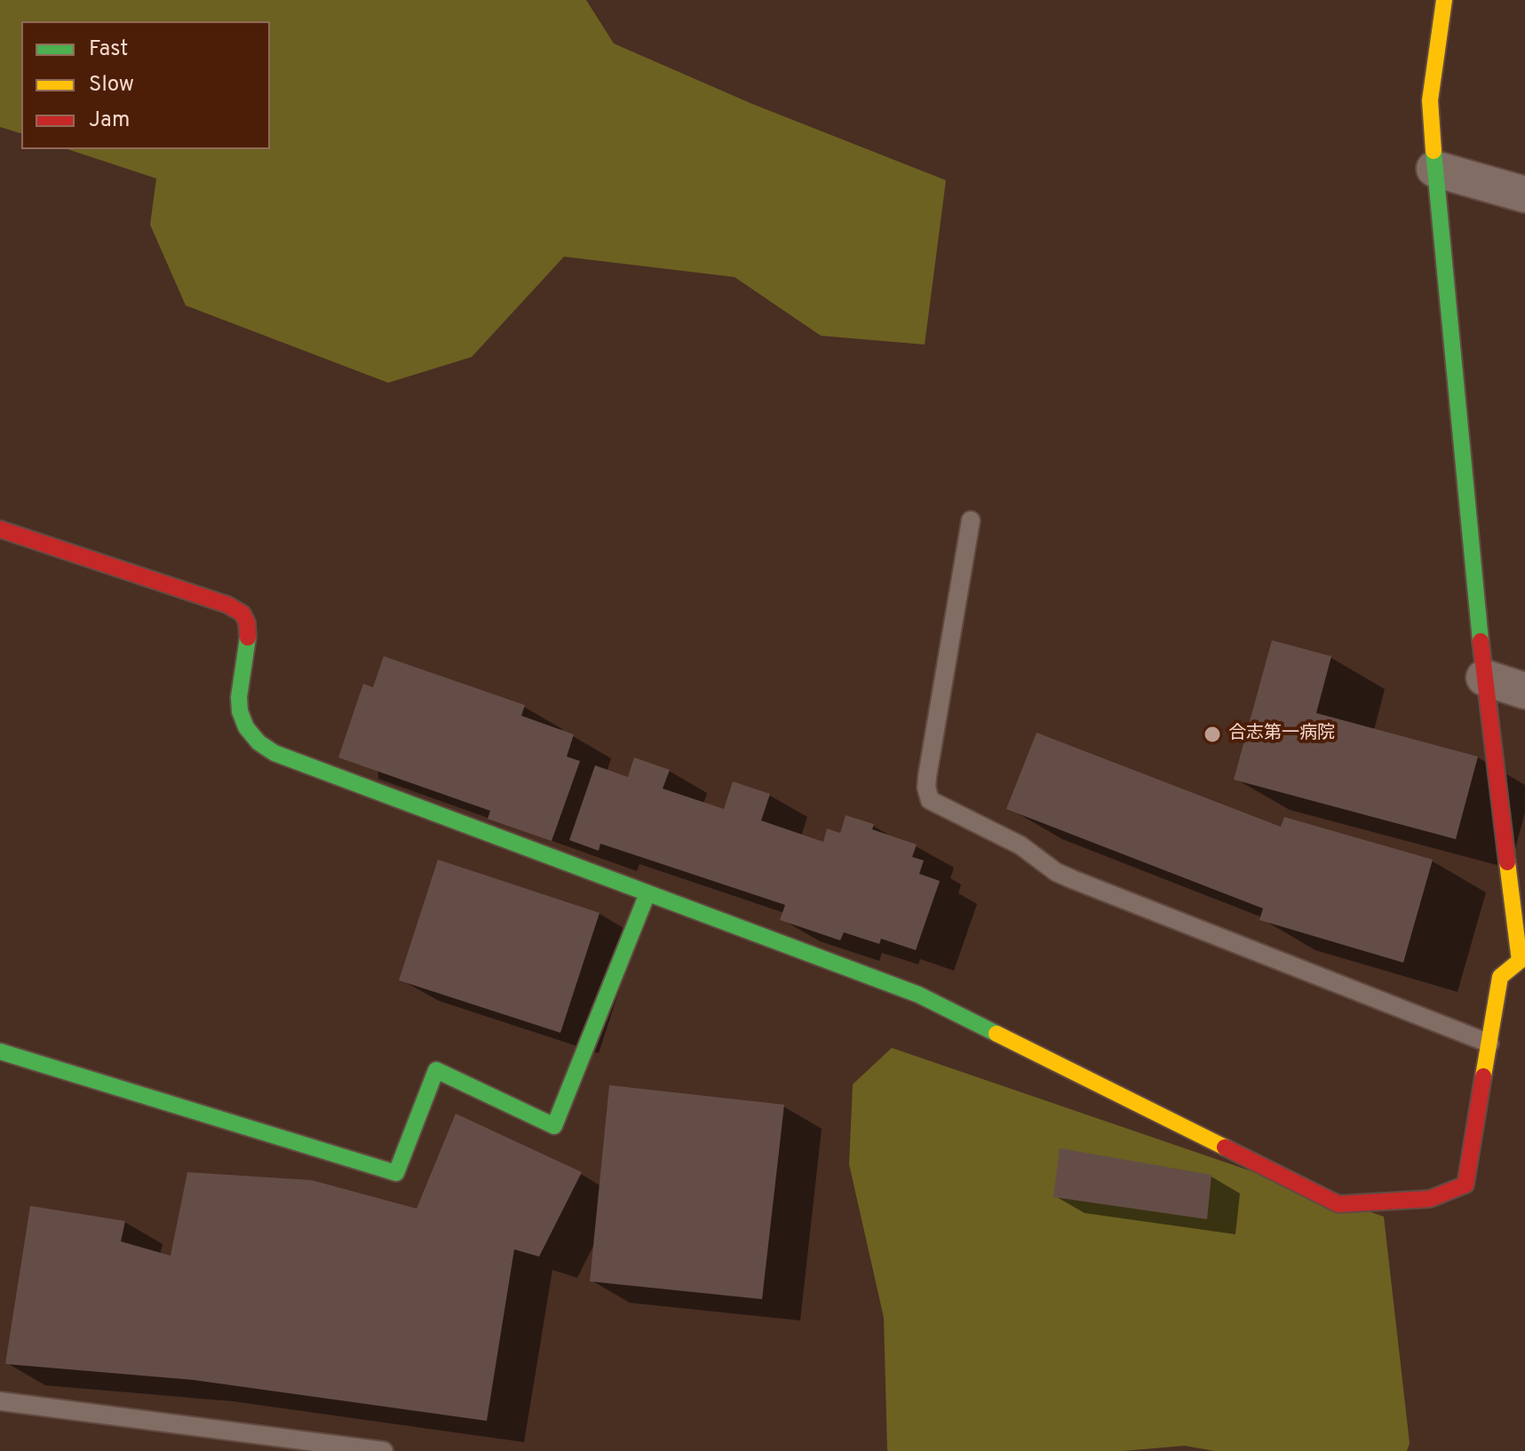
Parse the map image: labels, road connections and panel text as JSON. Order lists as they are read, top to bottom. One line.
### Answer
{"places":["合志第一病院"],"legend":["Fast","Slow","Jam"]}
